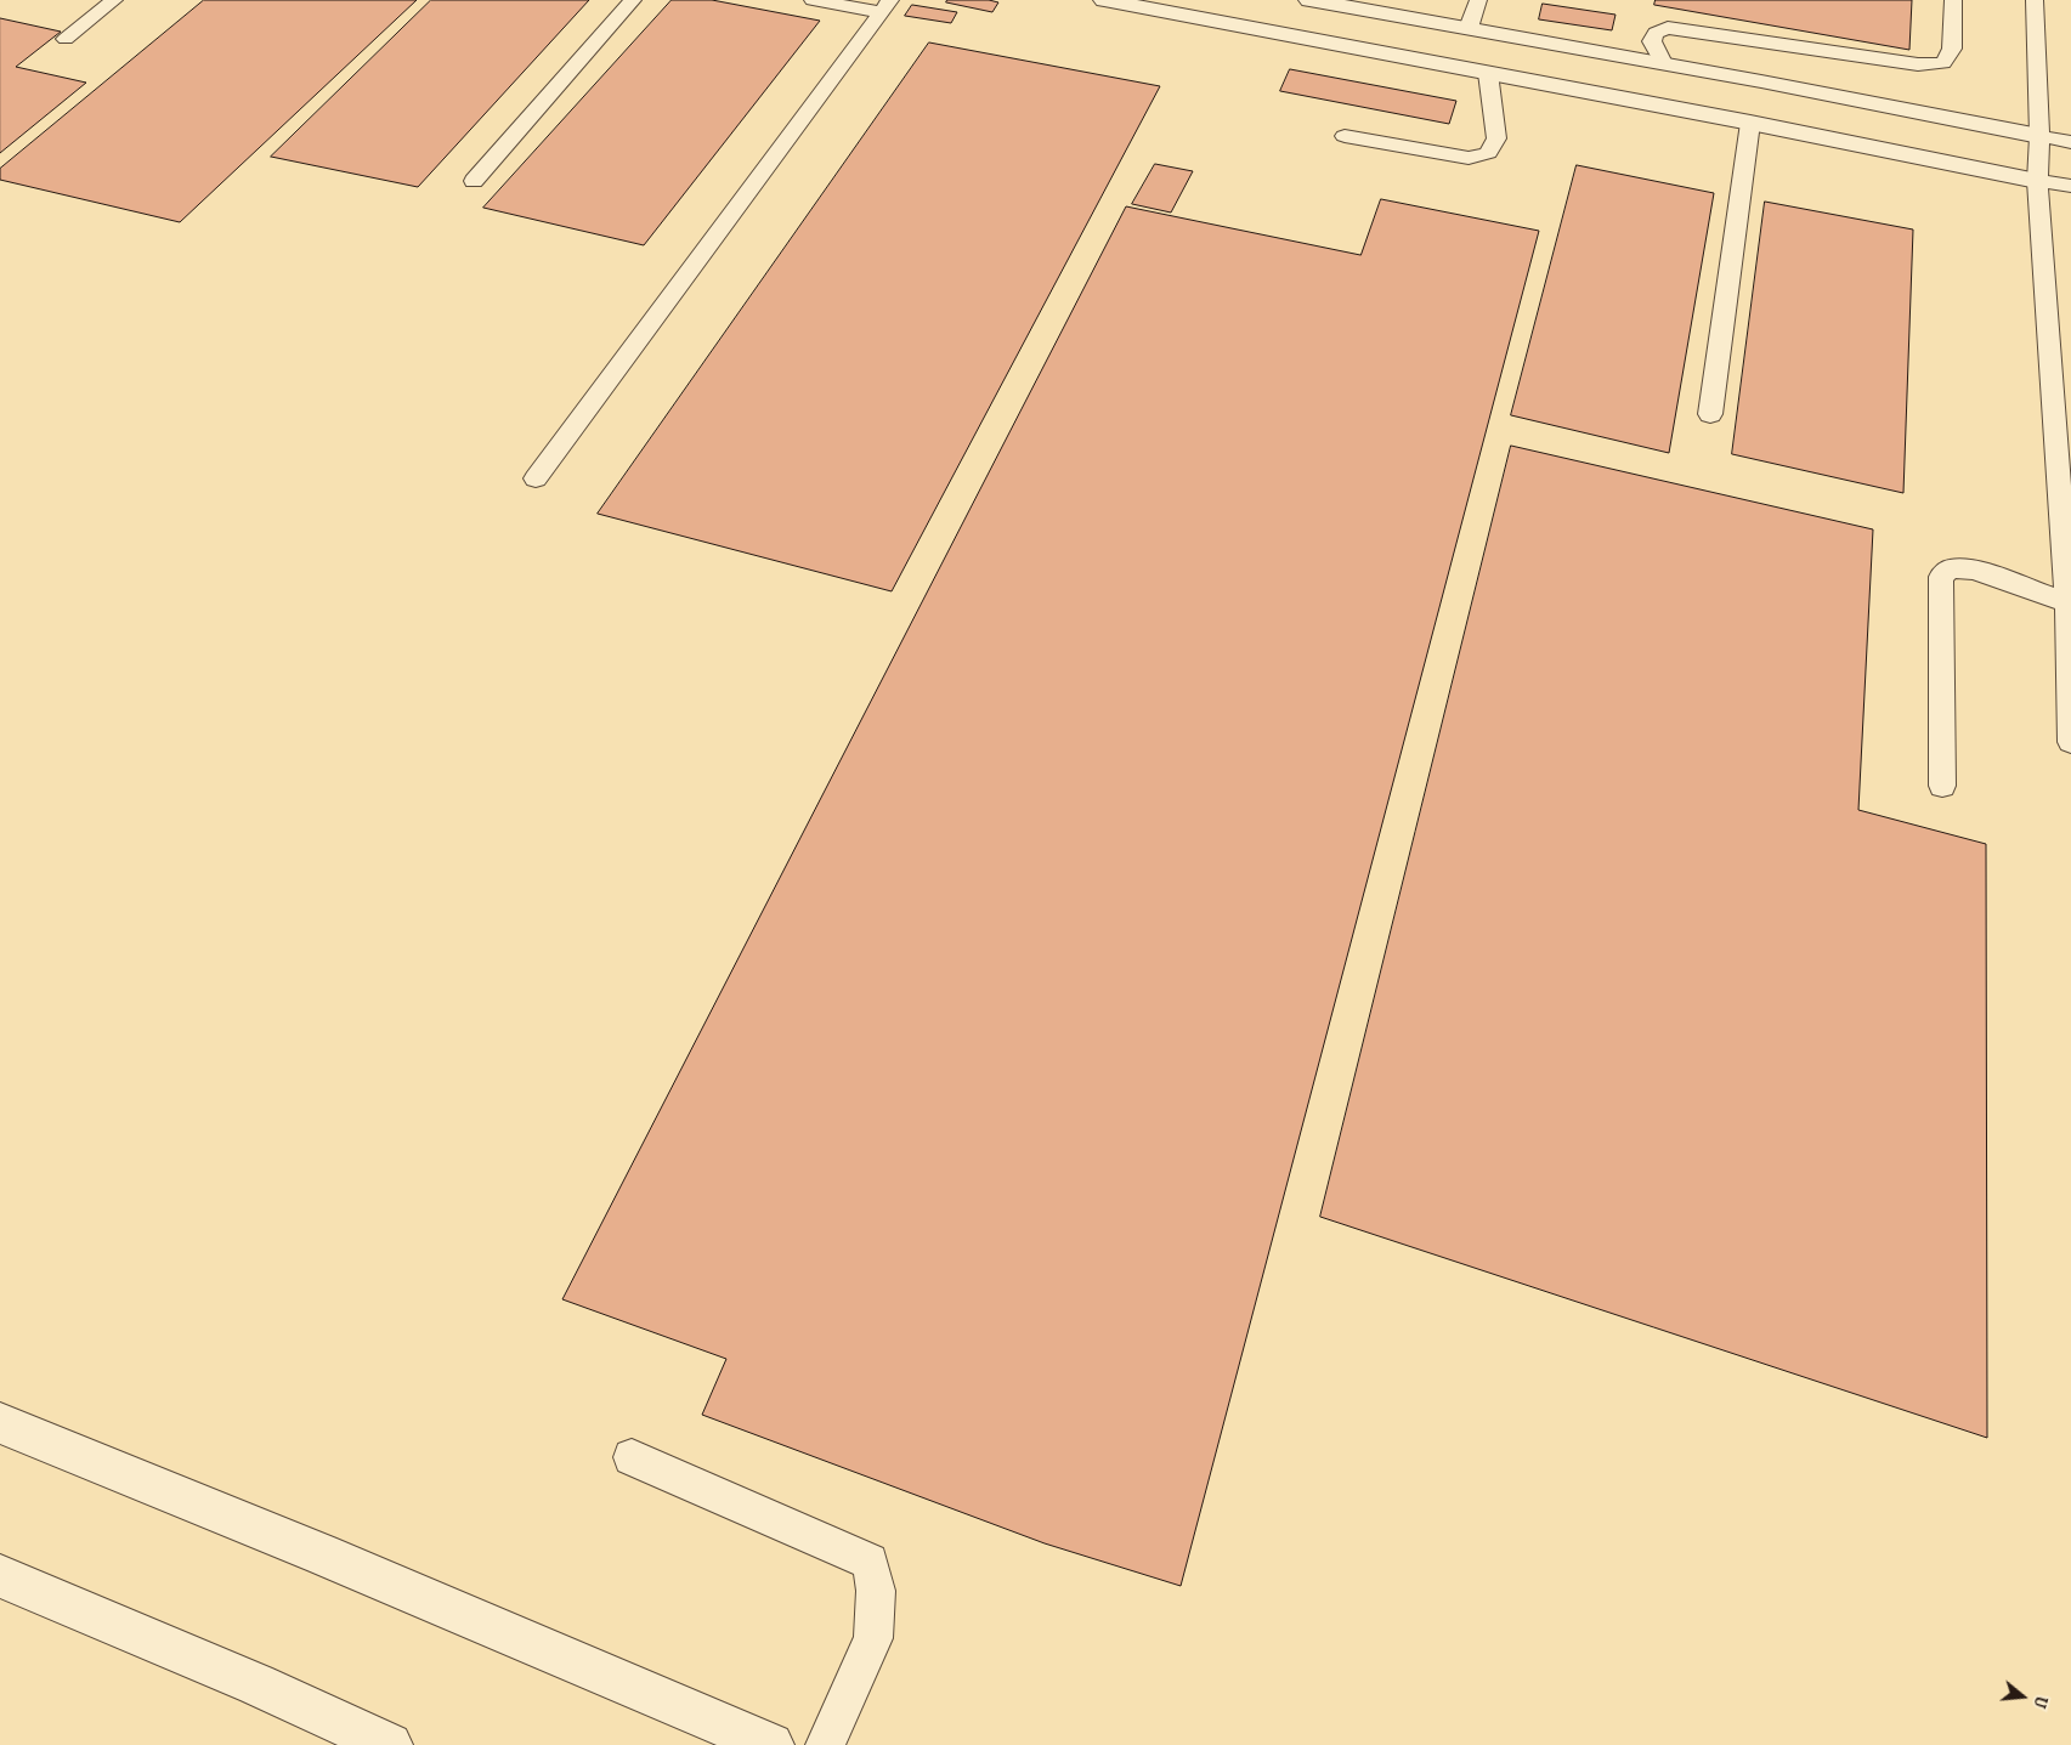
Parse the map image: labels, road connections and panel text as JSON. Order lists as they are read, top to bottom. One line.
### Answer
{"north":"right"}
